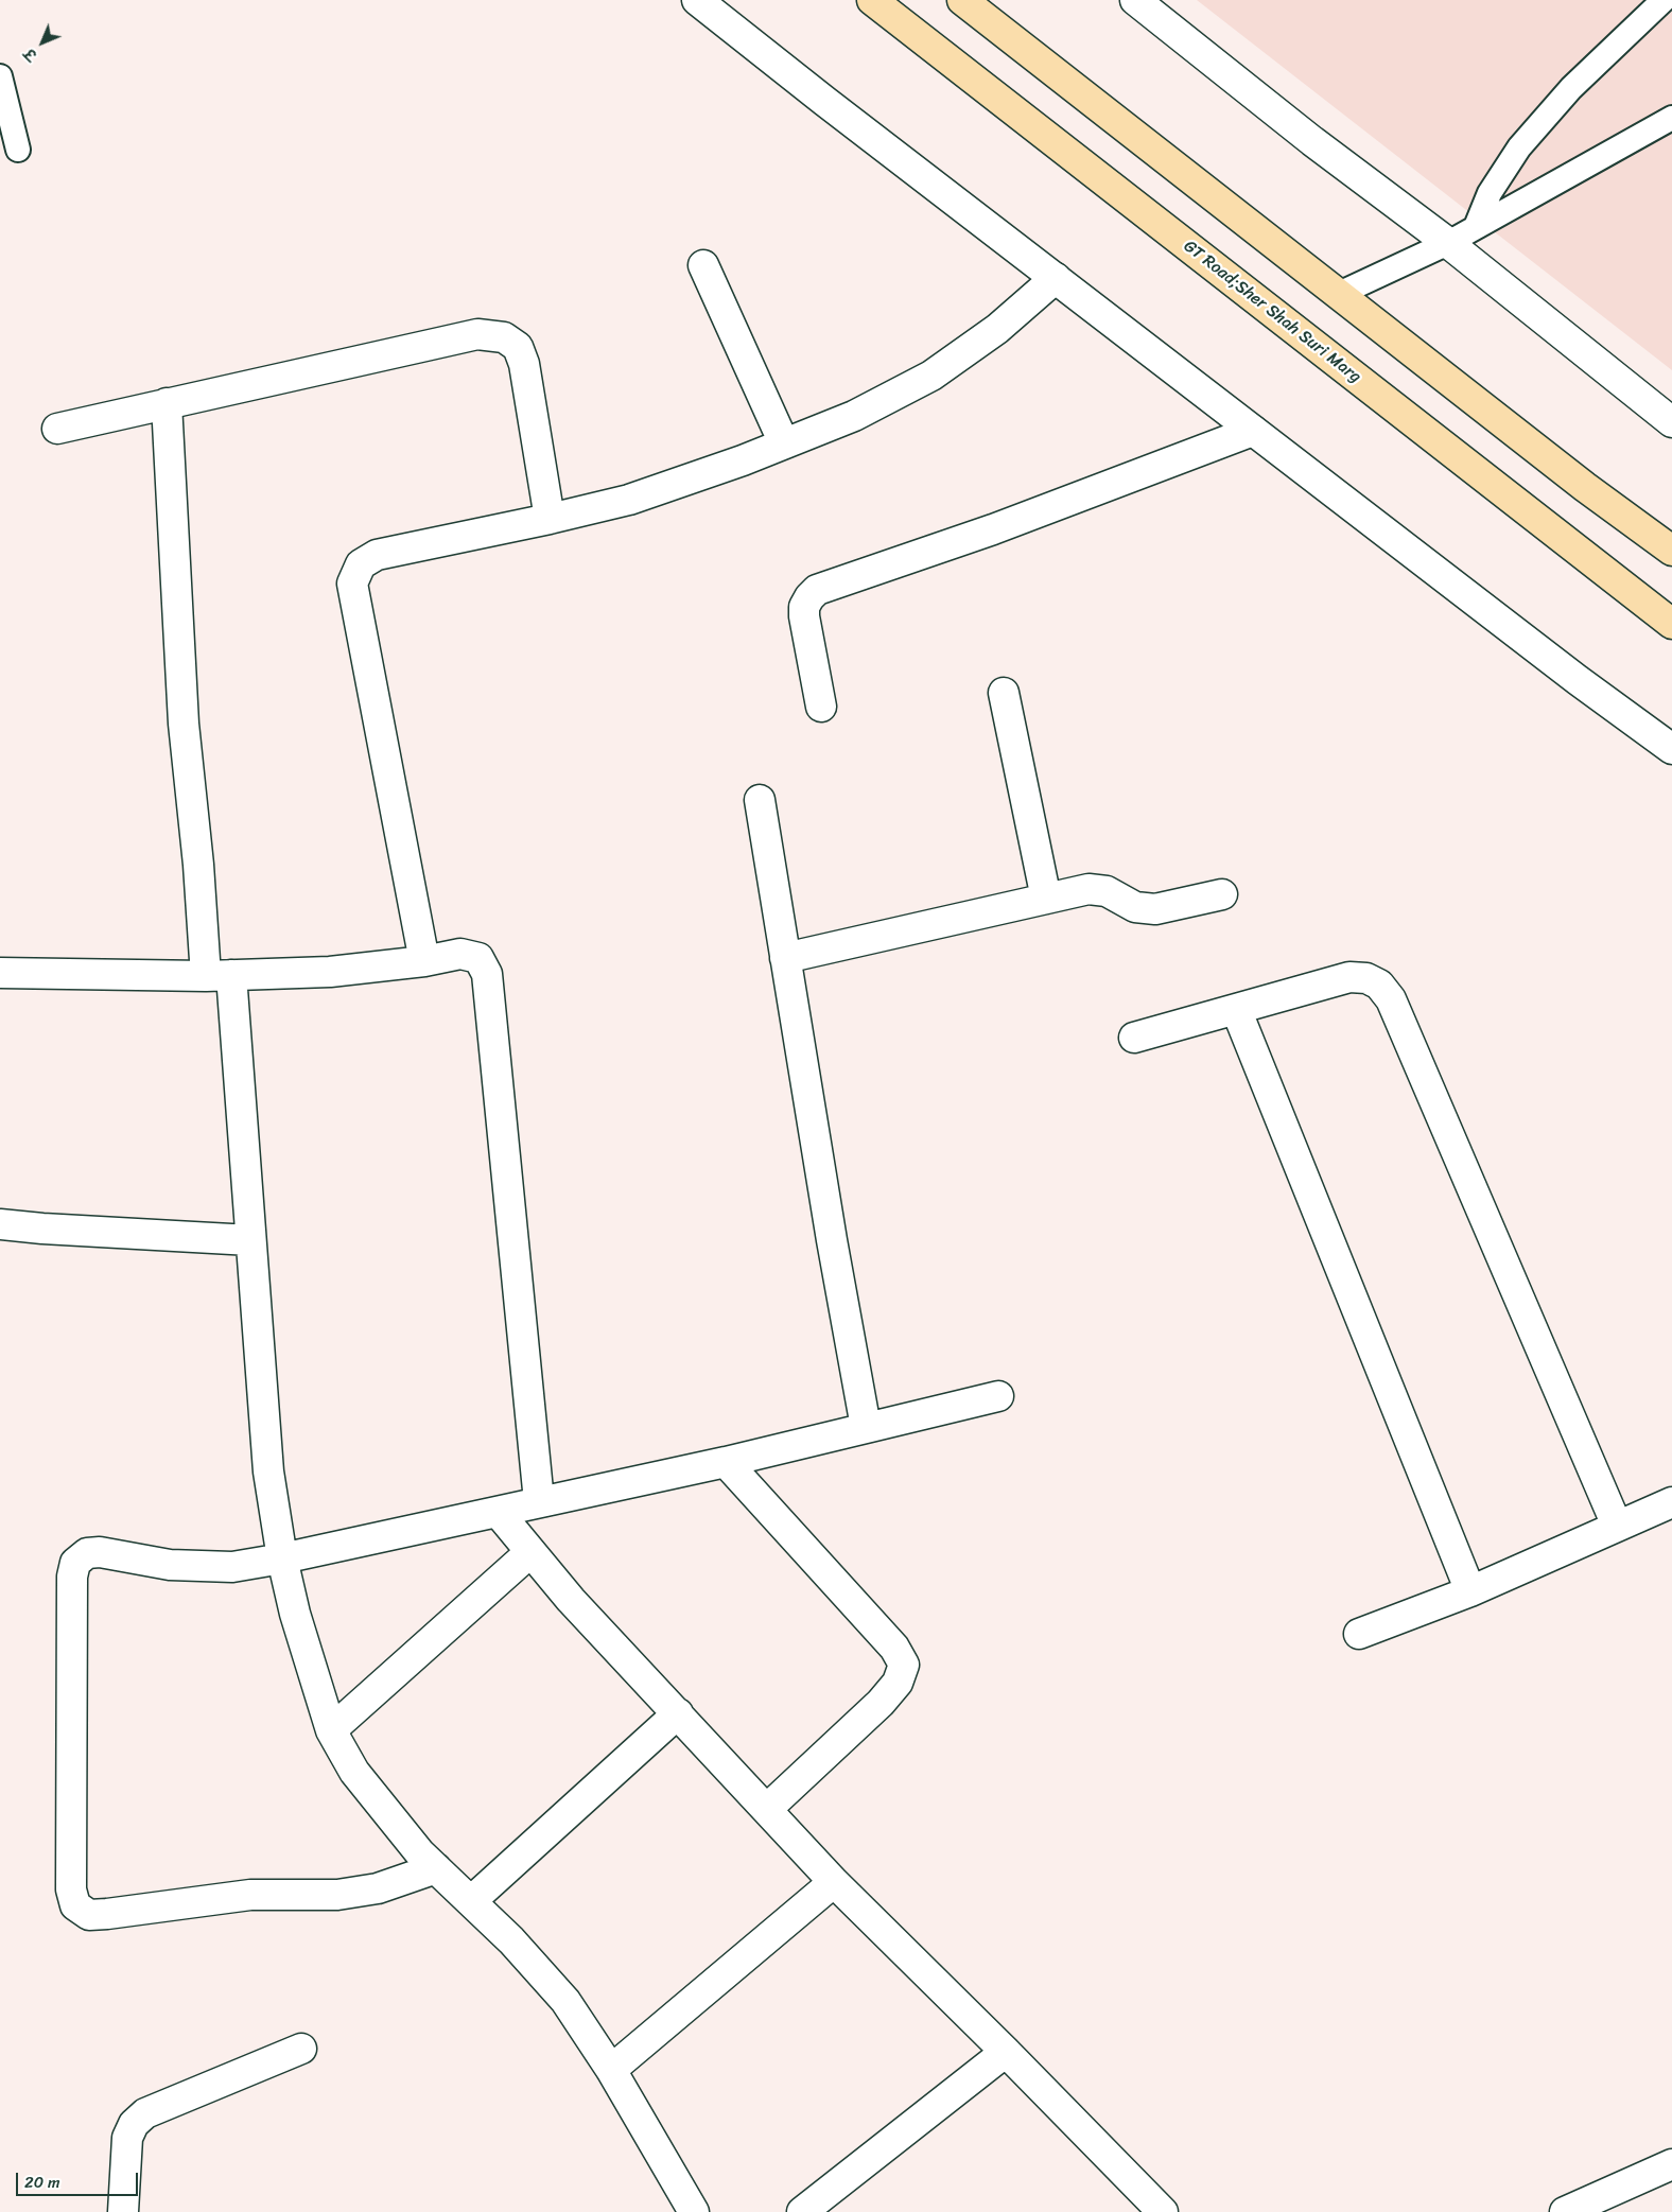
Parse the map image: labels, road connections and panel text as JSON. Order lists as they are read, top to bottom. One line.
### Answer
{"streets":{"main road":["GT Road;Sher Shah Suri Marg"]},"scale_bar":"20 m","north":"bottom left"}
